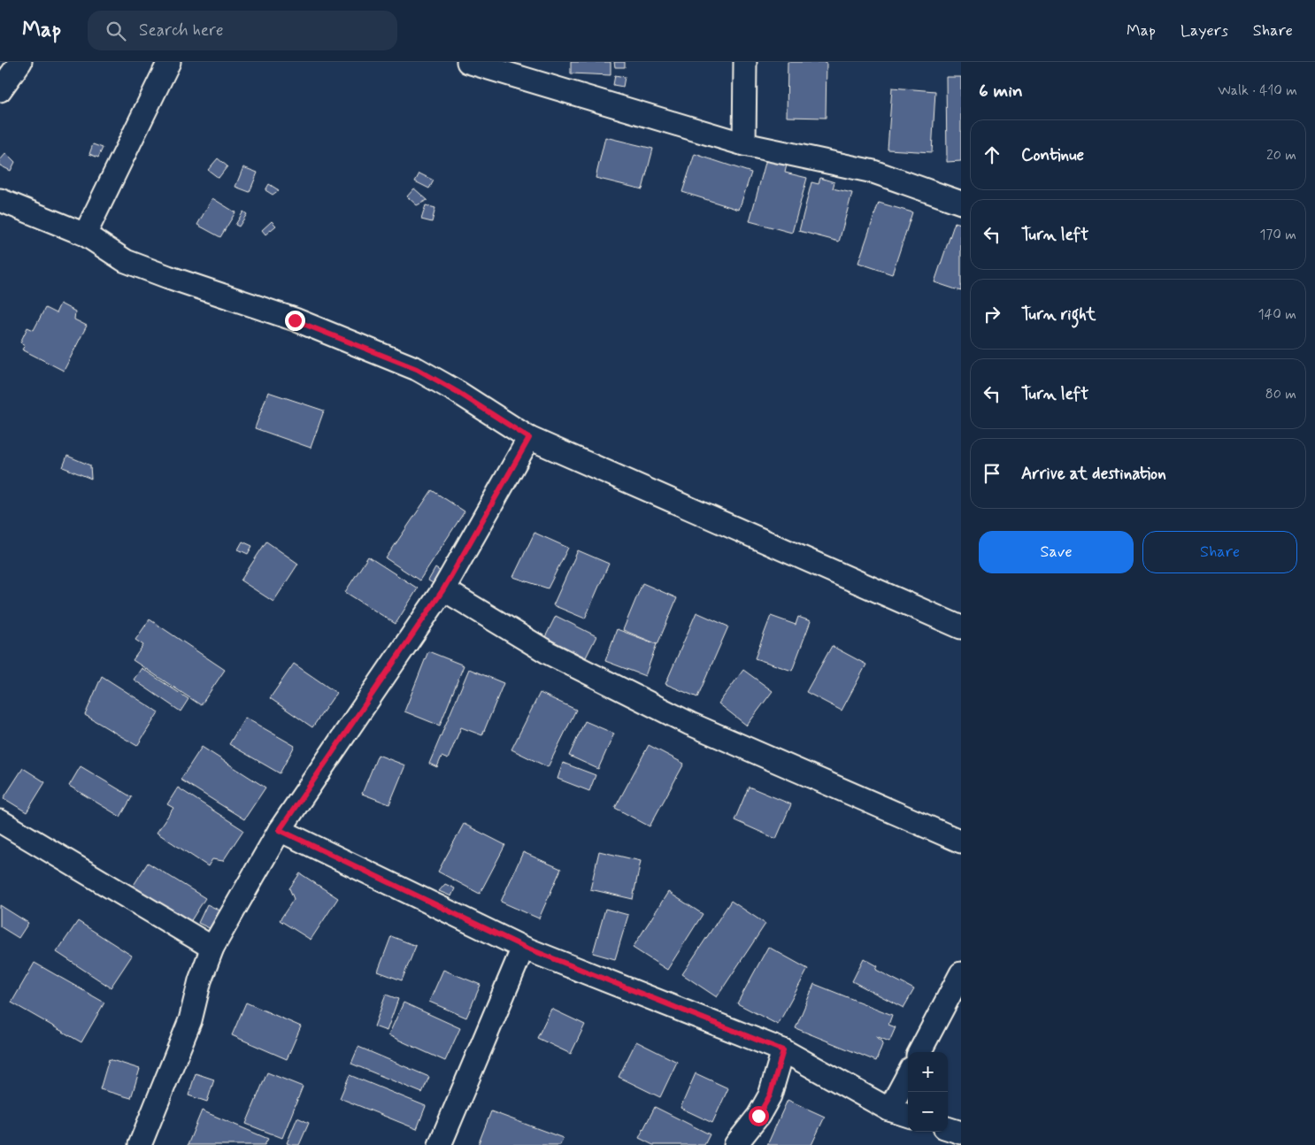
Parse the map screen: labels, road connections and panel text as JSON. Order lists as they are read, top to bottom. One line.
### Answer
{"page":{"header":"Map","search":"Search here","nav":["Map","Layers","Share"],"heading":["6 min","Walk · 410 m"],"list":[["Continue","20 m"],["Turn left","170 m"],["Turn right","140 m"],["Turn left","80 m"],"Arrive at destination"],"buttons":["Save","Share"],"map_buttons":["+","−"]}}
